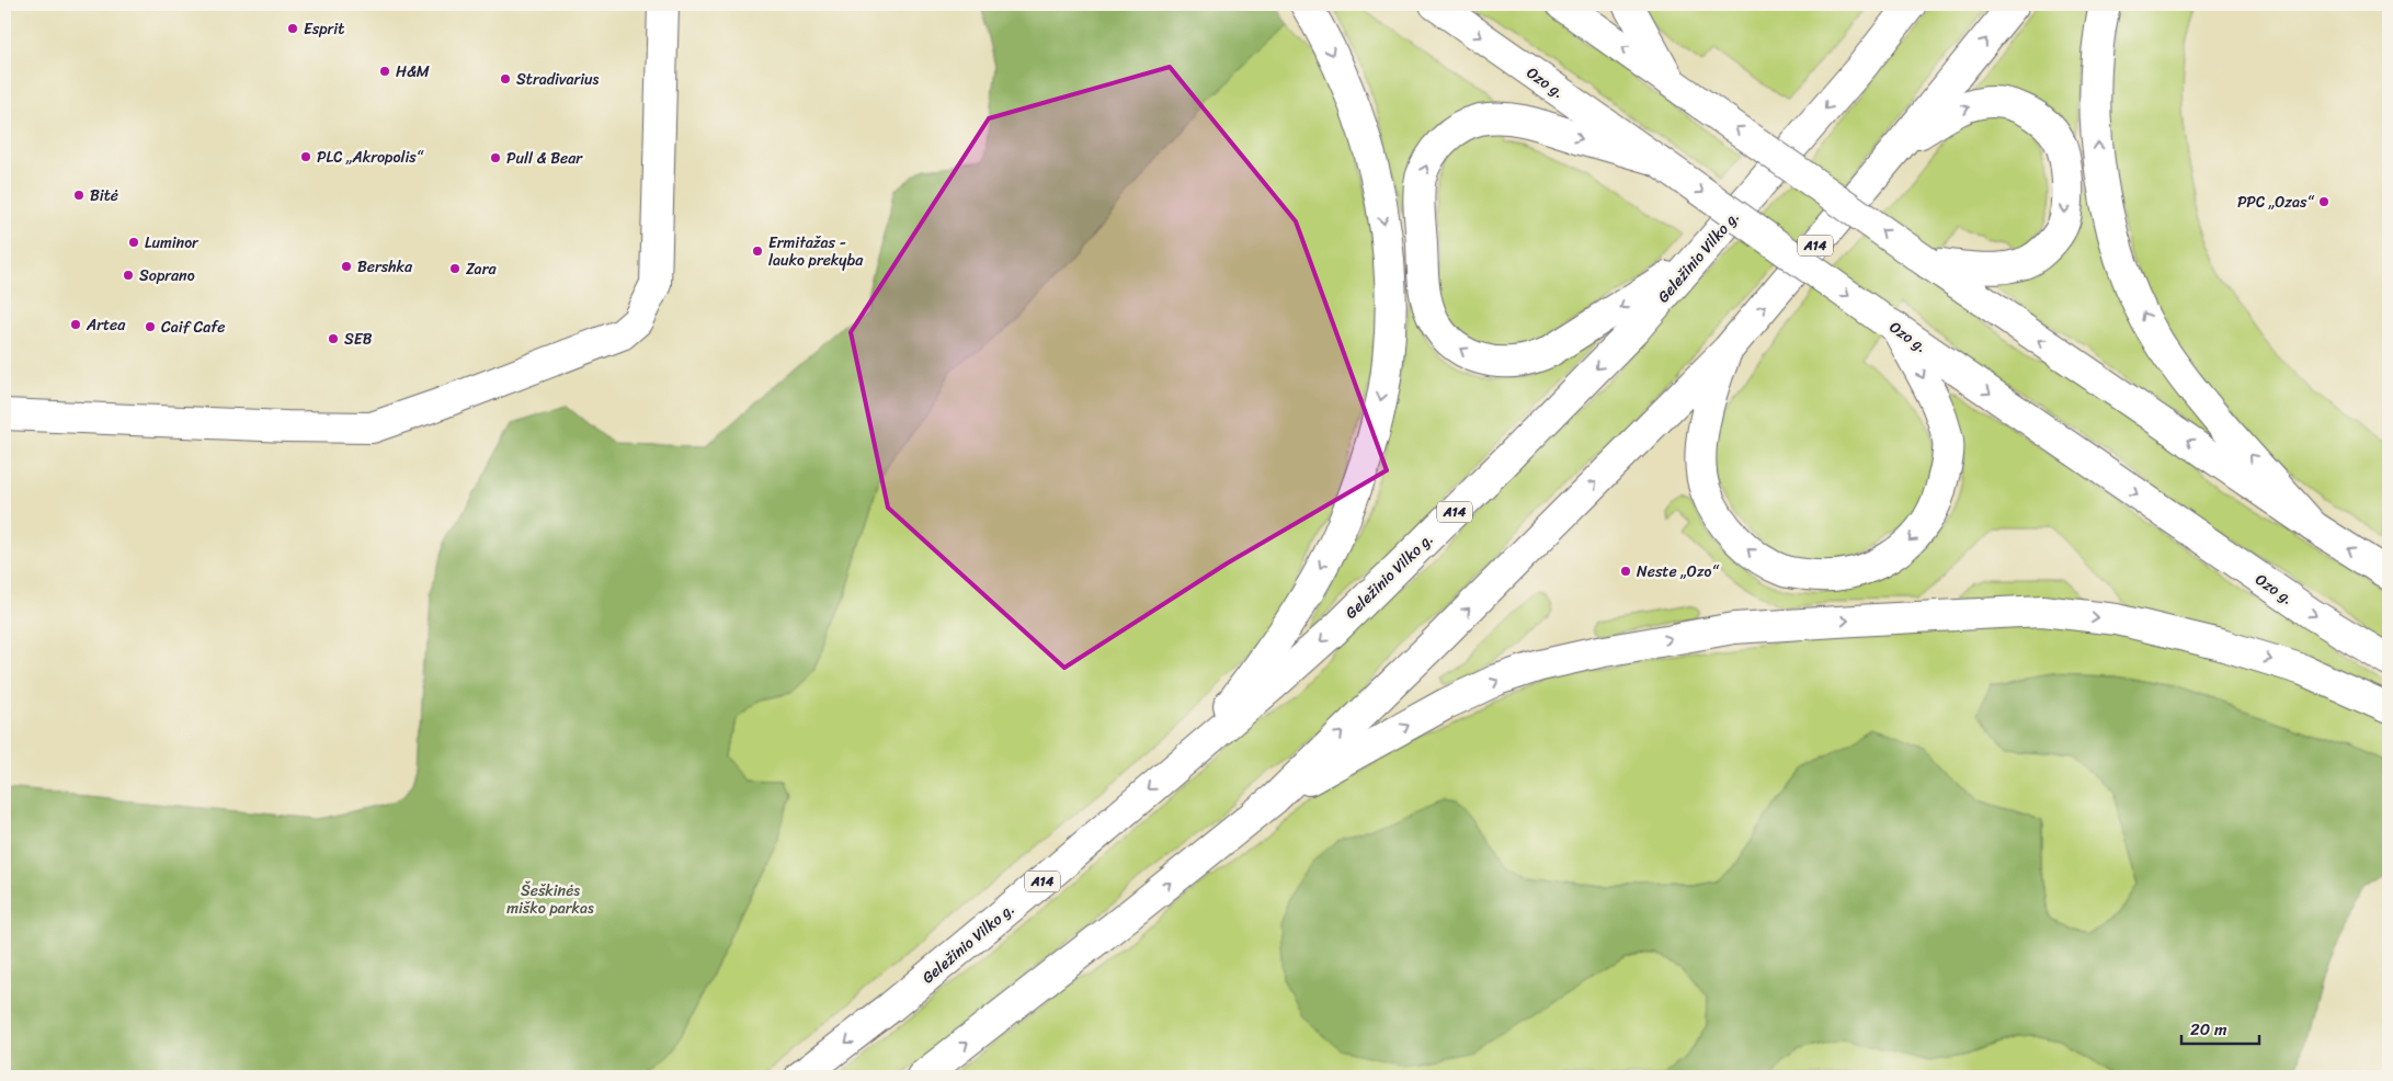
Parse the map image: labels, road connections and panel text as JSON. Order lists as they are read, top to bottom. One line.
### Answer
{"streets":{"main road":["Ozo g.","A14","Geležinio Vilko g."]},"parks":["Šeškinės miško parkas"],"places":["Esprit","H&M","Stradivarius","PLC „Akropolis“","Pull & Bear","Bitė","PPC „Ozas“","Luminor","Ermitažas - lauko prekyba","Bershka","Zara","Soprano","Artea","Caif Cafe","SEB","Neste „Ozo“"],"scale_bar":"20 m"}
